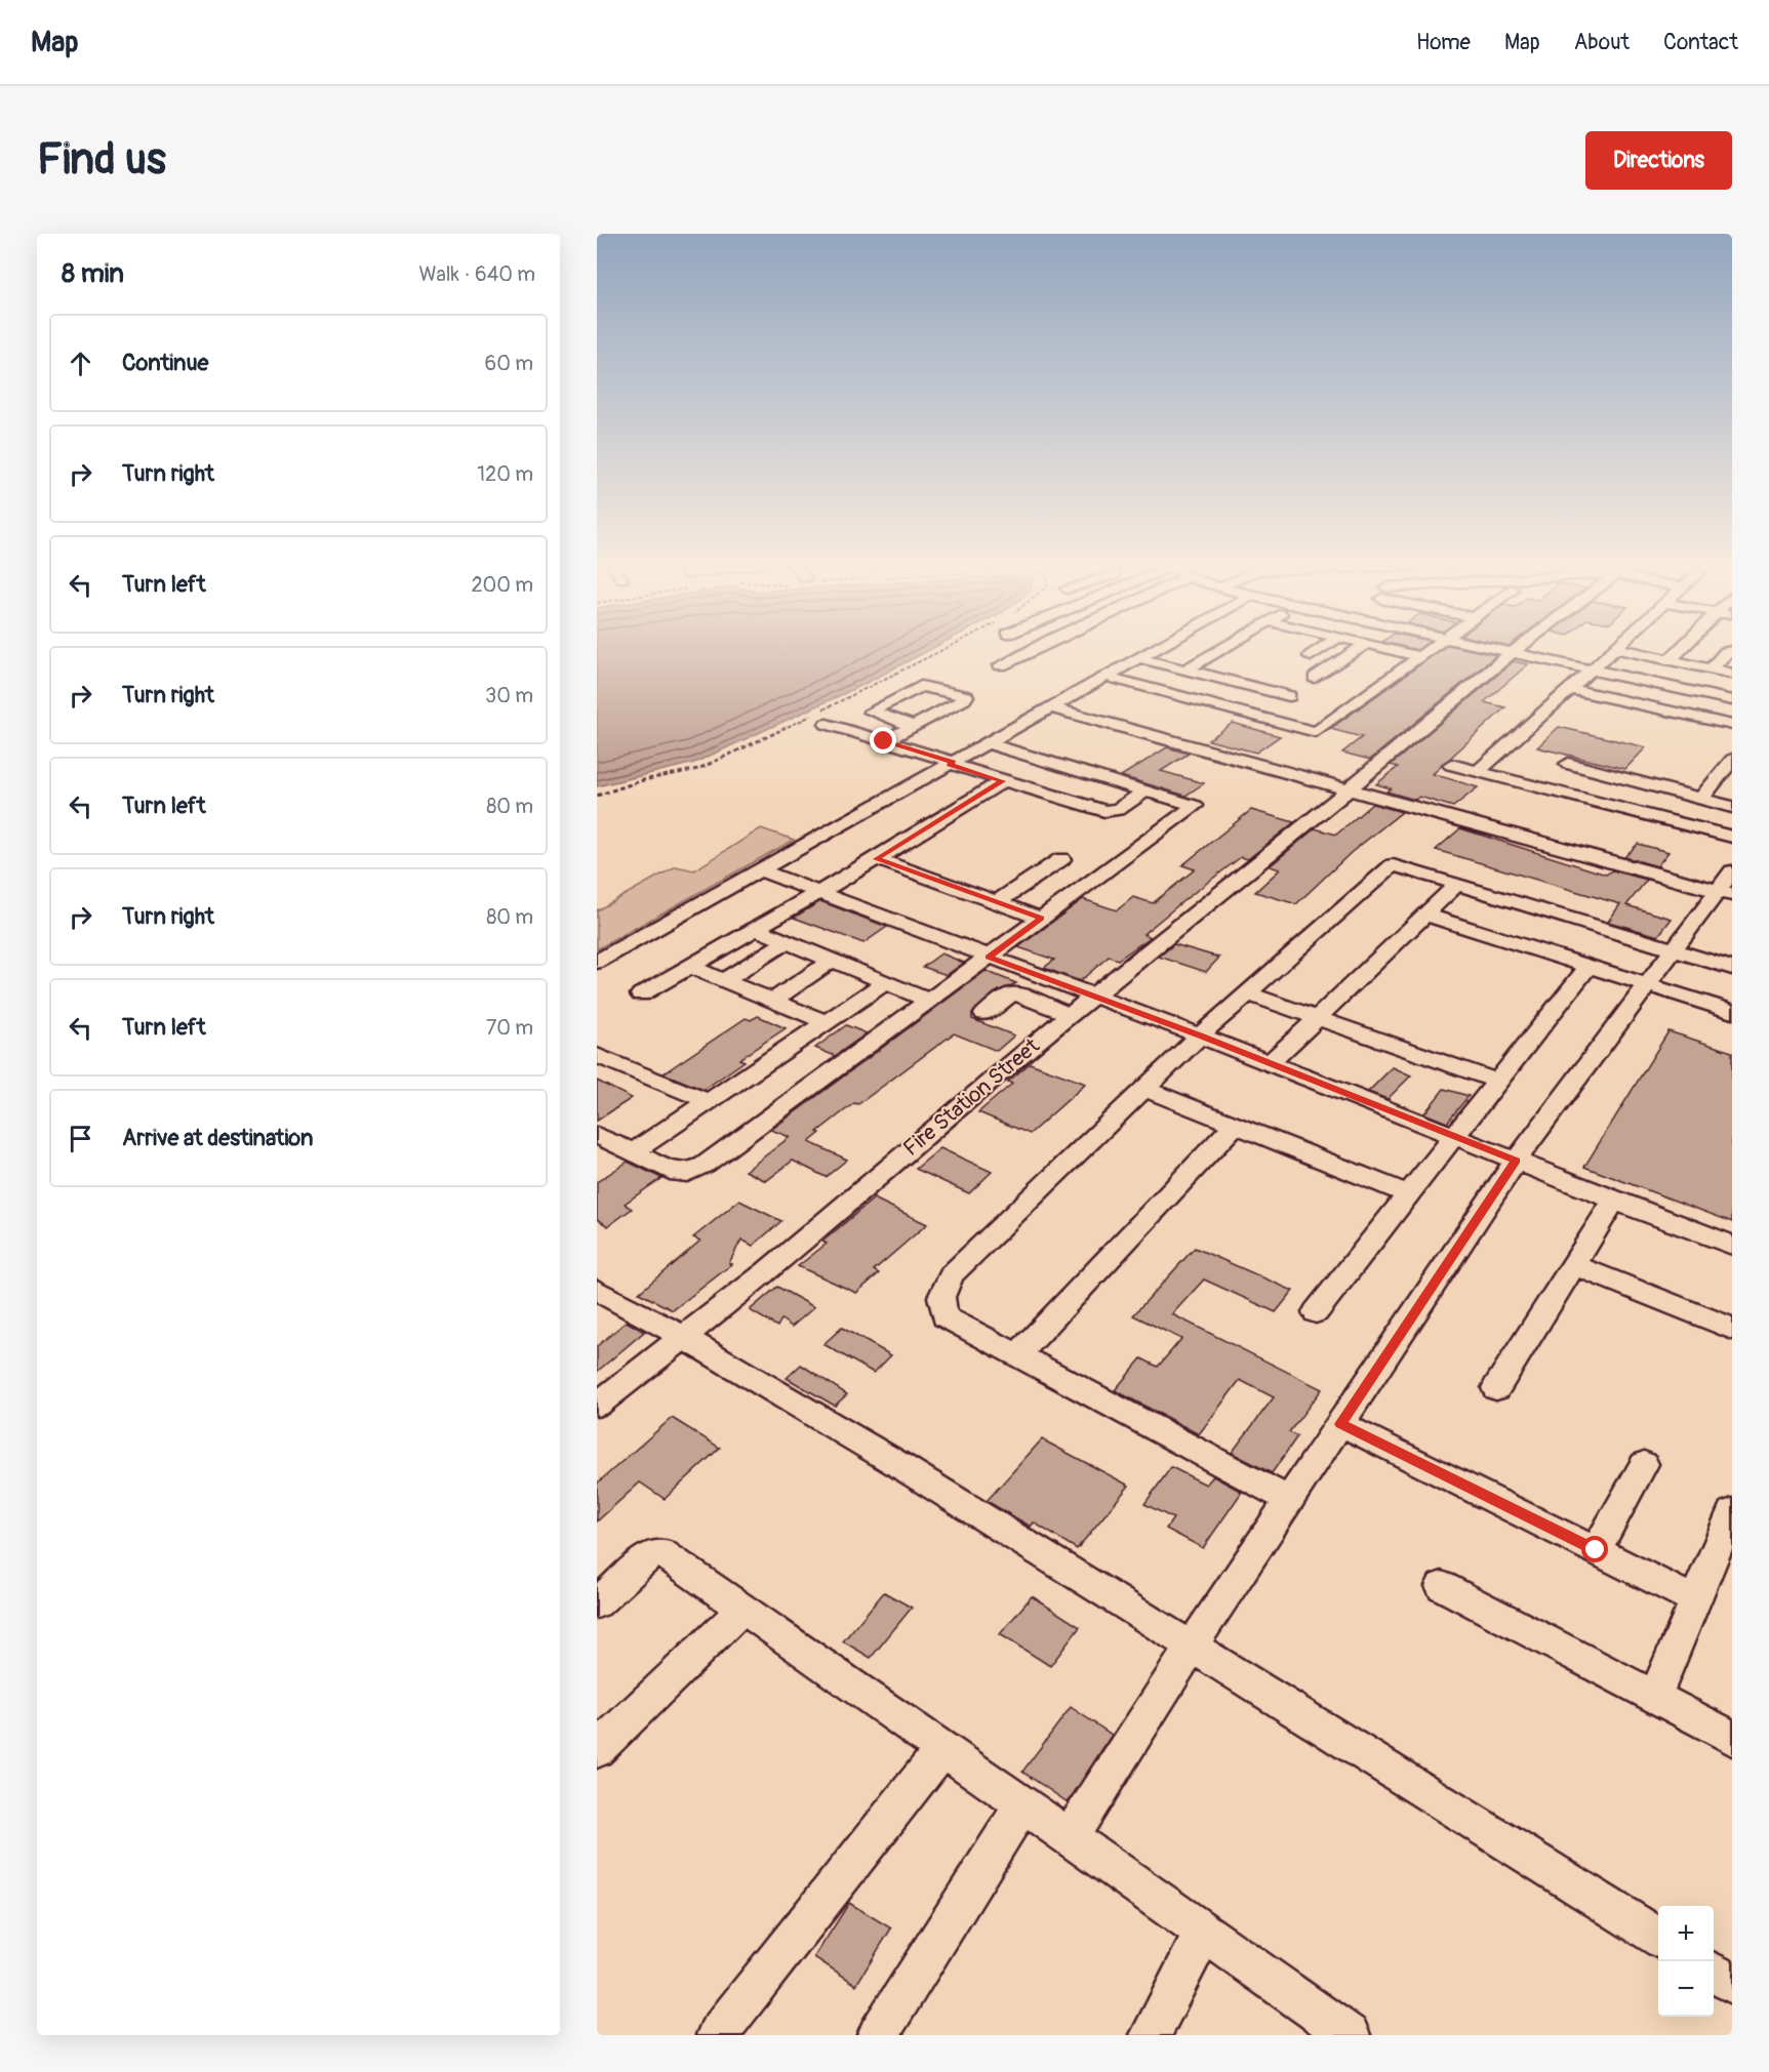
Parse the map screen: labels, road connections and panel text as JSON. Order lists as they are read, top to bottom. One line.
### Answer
{"streets":{"street":["Fire Station Street"]},"page":{"header":"Map","nav":["Home","Map","About","Contact"],"buttons":"Directions","title":"Find us","heading":["8 min","Walk · 640 m"],"list":[["Continue","60 m"],["Turn right","120 m"],["Turn left","200 m"],["Turn right","30 m"],["Turn left","80 m"],["Turn right","80 m"],["Turn left","70 m"],"Arrive at destination"],"map_buttons":["+","−"]}}
